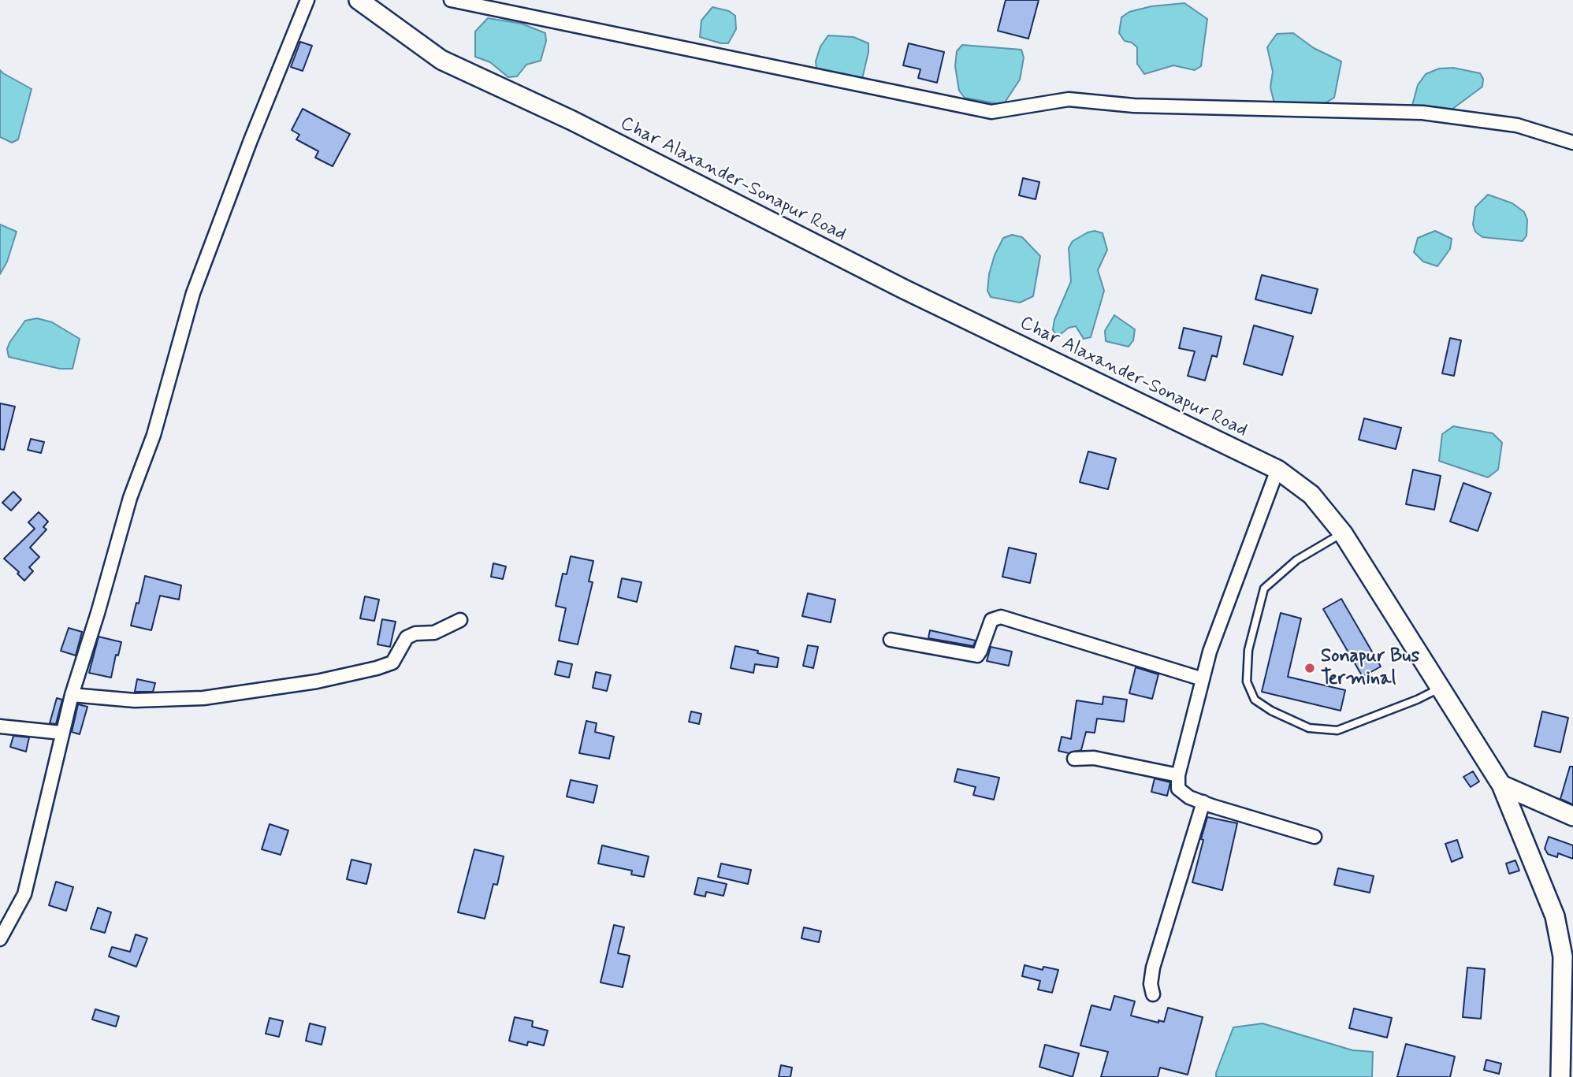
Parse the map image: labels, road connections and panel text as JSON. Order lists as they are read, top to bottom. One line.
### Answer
{"streets":{"main road":["Char Alaxander-Sonapur Road"]},"places":["Sonapur Bus Terminal"]}
